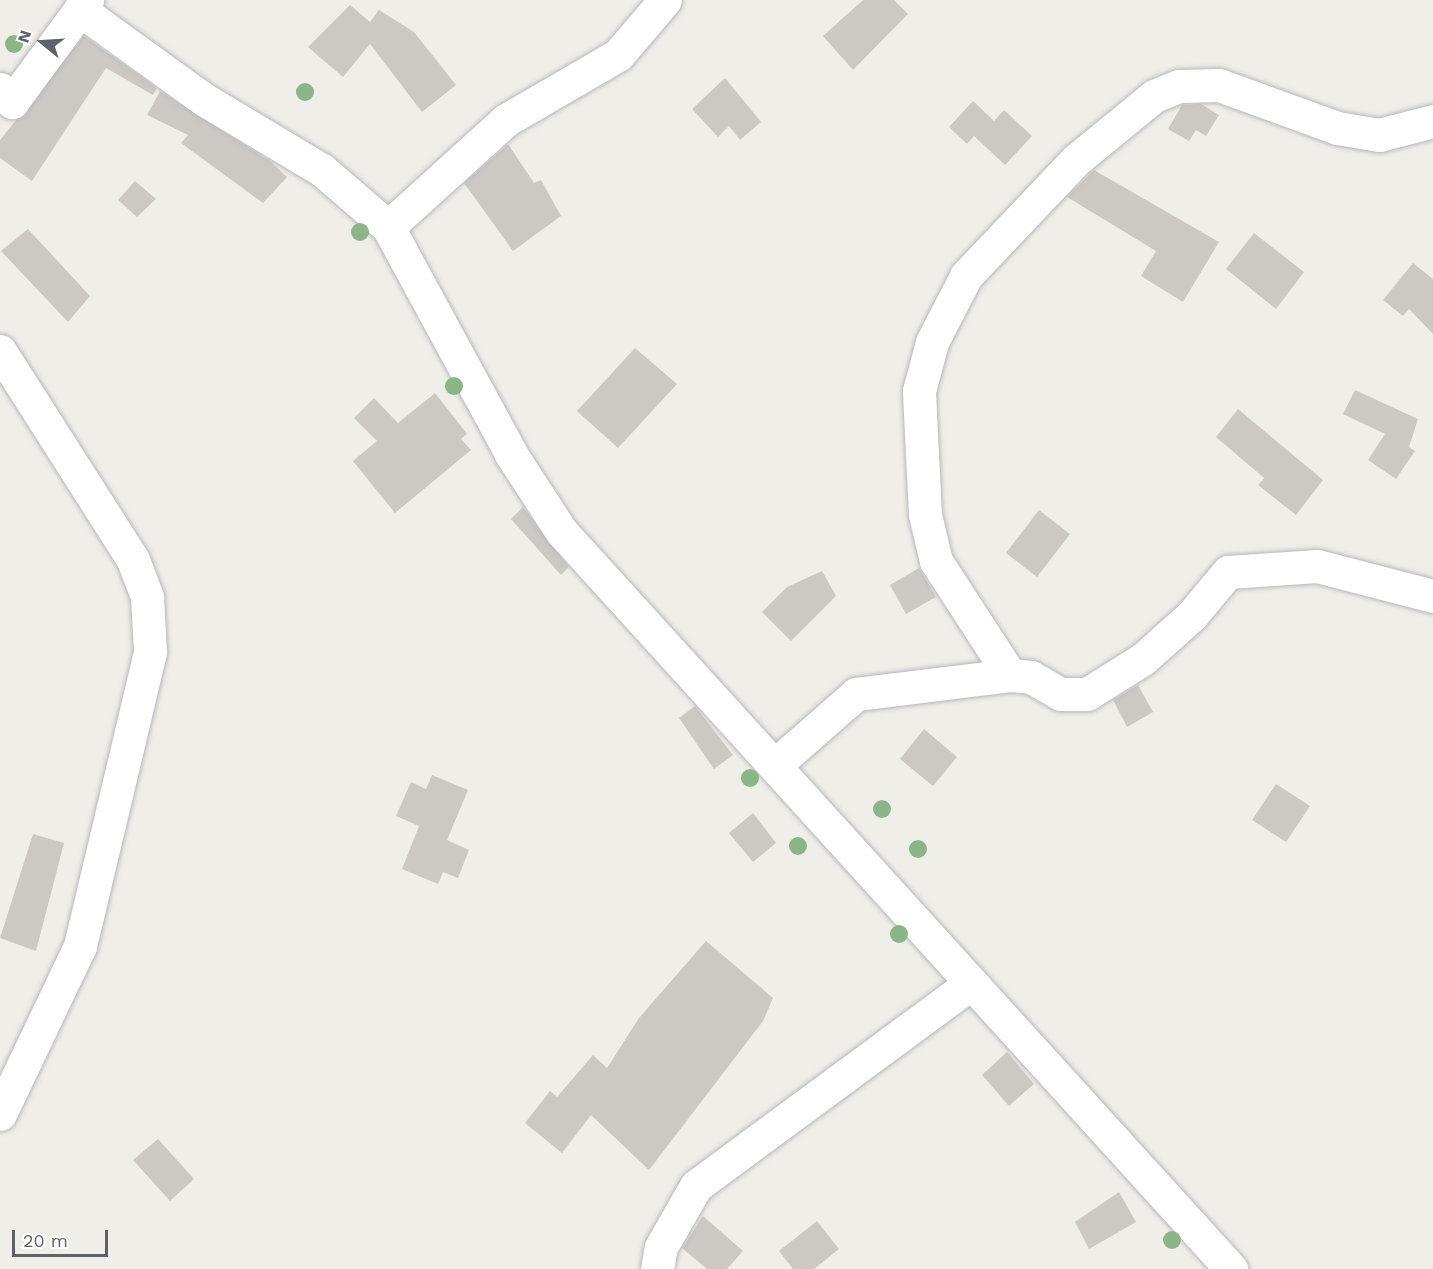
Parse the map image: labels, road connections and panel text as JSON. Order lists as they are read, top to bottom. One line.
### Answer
{"scale_bar":"20 m","north":"left"}
